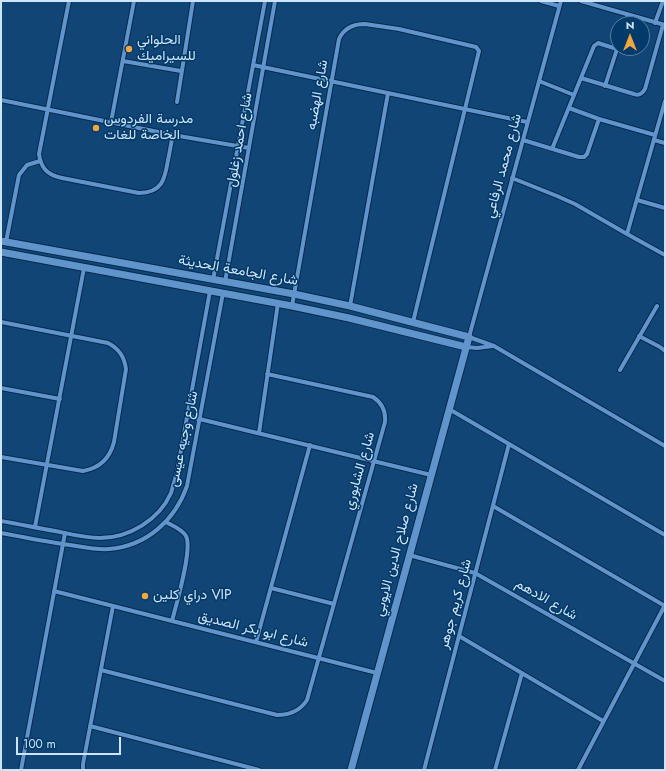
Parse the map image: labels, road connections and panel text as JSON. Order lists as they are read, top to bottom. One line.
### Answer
{"streets":{"street":["شارع الهضبه","شارع احمد زغلول","شارع محمد الرفاعي","شارع الجامعة الحديثة","شارع وجيه عيسى","شارع الشابوري","شارع صلاح الدين الايوبي","شارع الادهم","شارع كريم جوهر","شارع ابو بكر الصديق"]},"crossings":[["شارع الهضبه","شارع الجامعة الحديثة"],["شارع احمد زغلول","شارع الجامعة الحديثة"],["شارع محمد الرفاعي","شارع الجامعة الحديثة"],["شارع محمد الرفاعي","شارع صلاح الدين الايوبي"],["شارع الجامعة الحديثة","شارع وجيه عيسى"],["شارع الجامعة الحديثة","شارع صلاح الدين الايوبي"],["شارع الشابوري","شارع ابو بكر الصديق"],["شارع صلاح الدين الايوبي","شارع الادهم"],["شارع صلاح الدين الايوبي","شارع ابو بكر الصديق"],["شارع الادهم","شارع كريم جوهر"]],"places":["الحلواني للسيراميك","مدرسة الفردوس الخاصة للغات","دراي كلين VIP"],"scale_bar":"100 m","north":"top"}
